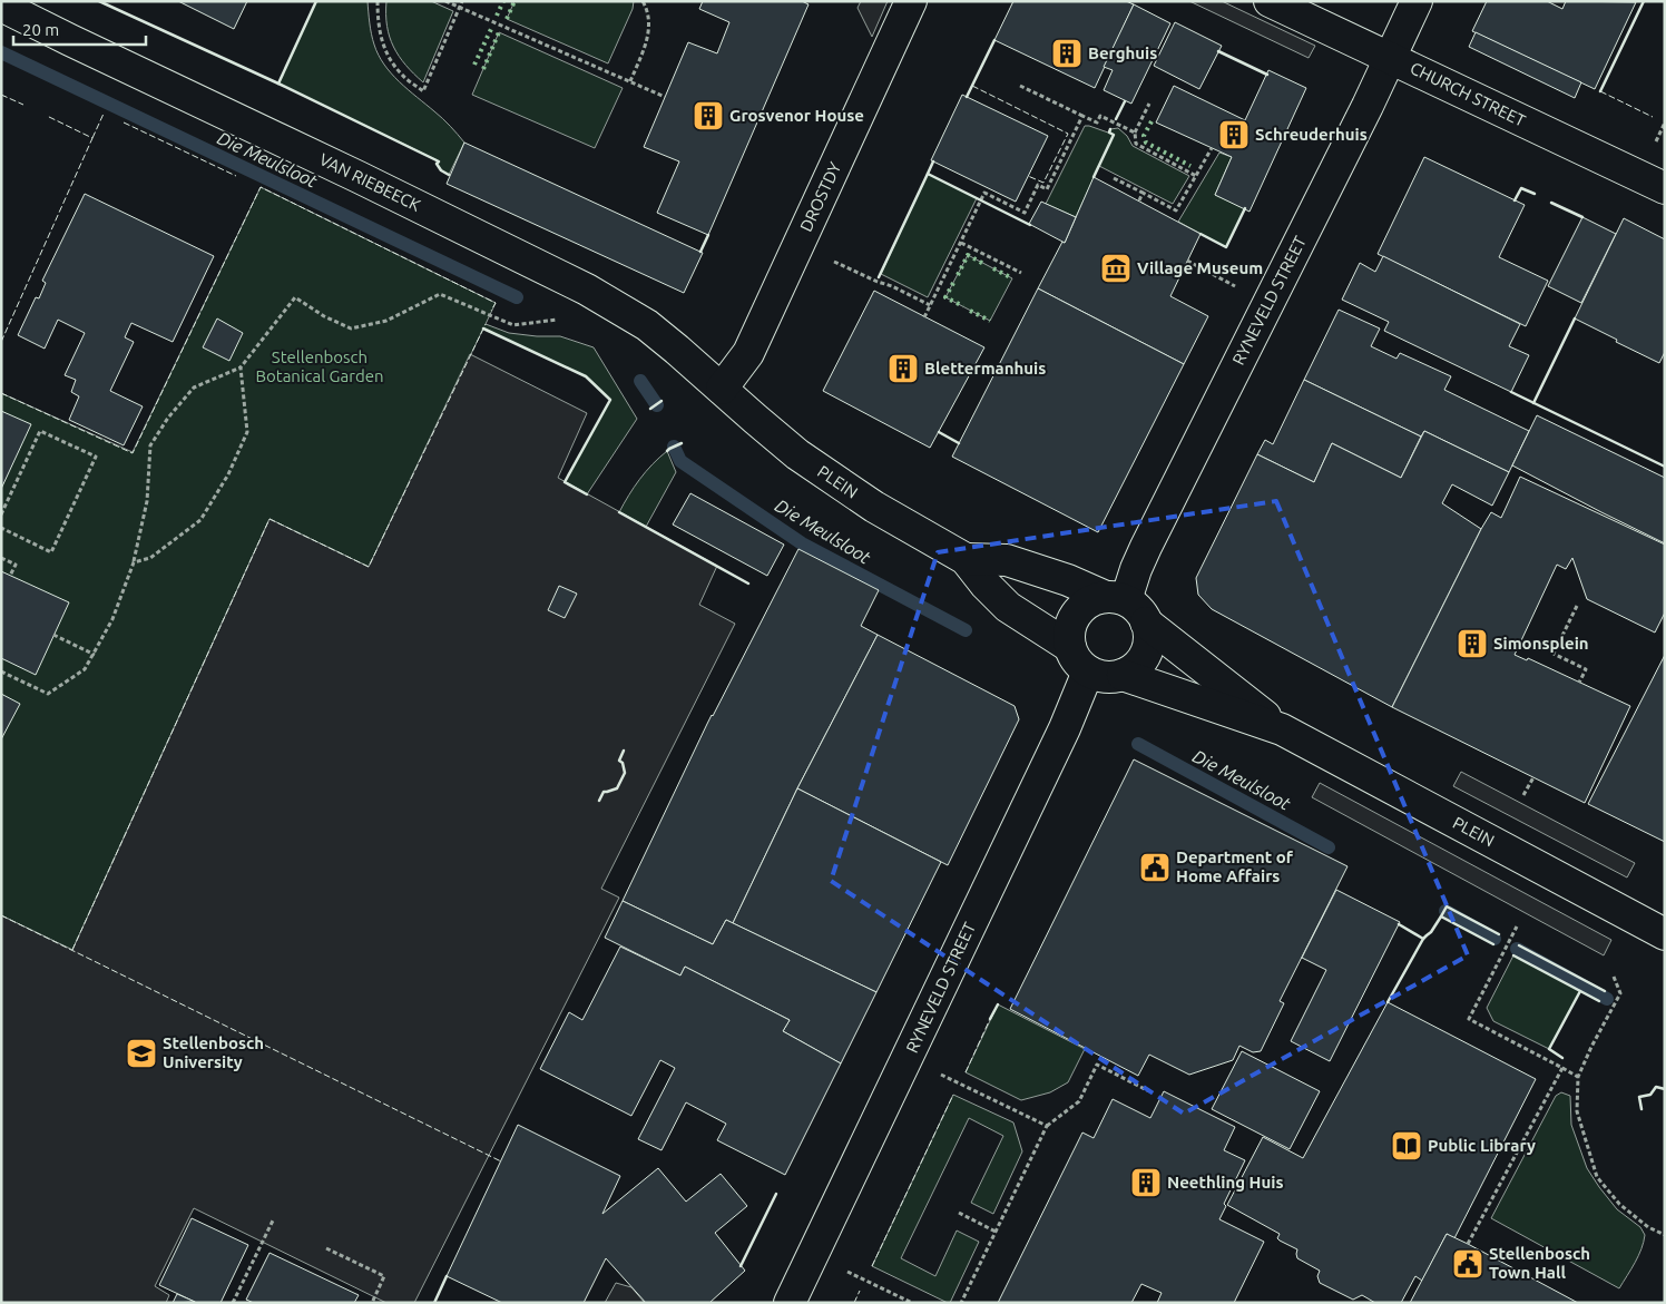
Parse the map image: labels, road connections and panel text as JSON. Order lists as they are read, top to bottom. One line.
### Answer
{"streets":{"street":["CHURCH STREET","VAN RIEBEECK","DROSTDY","RYNEVELD STREET","PLEIN"]},"crossings":[["CHURCH STREET","RYNEVELD STREET"],["VAN RIEBEECK","DROSTDY"],["VAN RIEBEECK","PLEIN"],["DROSTDY","PLEIN"],["RYNEVELD STREET","PLEIN"]],"water":["Die Meulsloot"],"parks":["Stellenbosch Botanical Garden"],"places":{"building":["Berghuis","Grosvenor House","Schreuderhuis","Blettermanhuis","Simonsplein","Neethling Huis"],"museum":["Village Museum"],"public building":["Department of Home Affairs","Stellenbosch Town Hall"],"school or university":["Stellenbosch University"],"library":["Public Library"]},"scale_bar":"20 m"}
